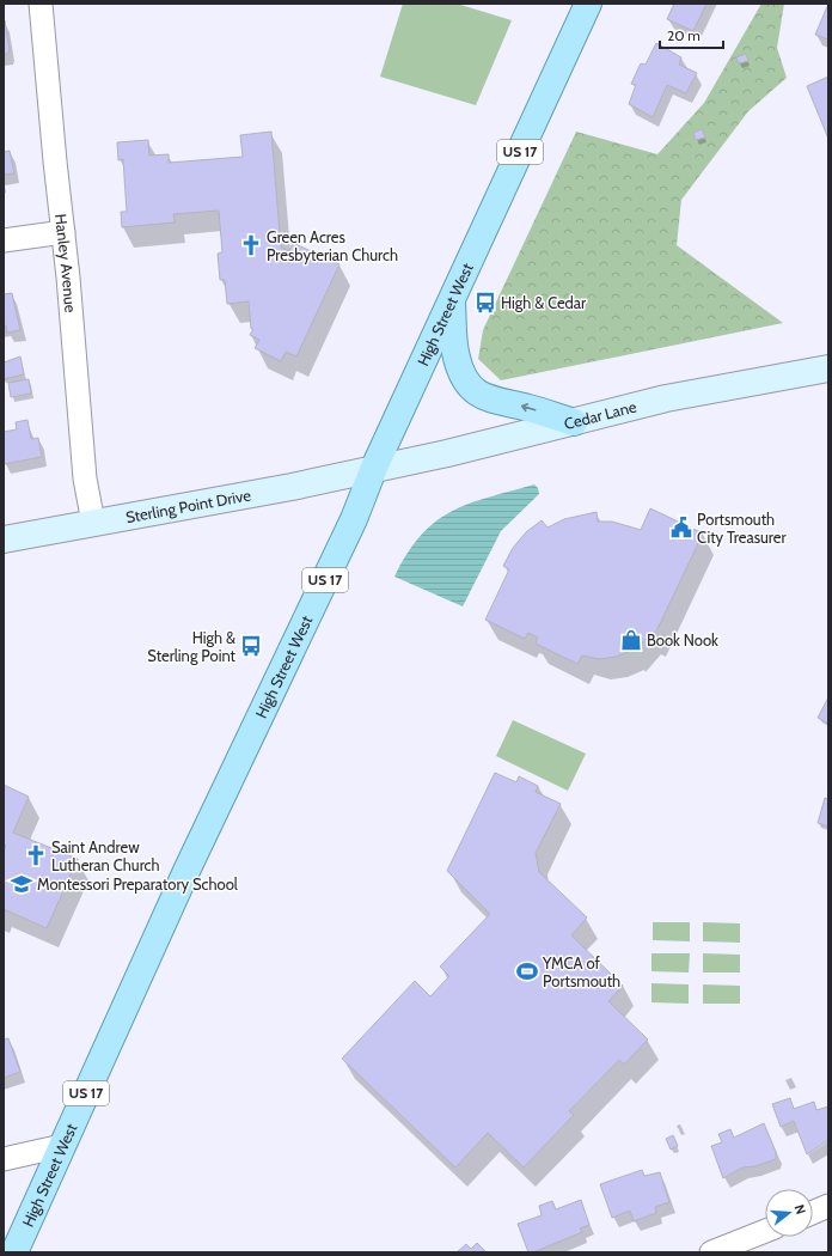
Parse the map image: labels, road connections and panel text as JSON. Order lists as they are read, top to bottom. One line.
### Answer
{"streets":{"main road":["US 17","High Street West","Cedar Lane","Sterling Point Drive"],"street":["Hanley Avenue"]},"crossings":[["Hanley Avenue","Sterling Point Drive"],["High Street West","Cedar Lane"],["High Street West","Sterling Point Drive"],["Cedar Lane","Sterling Point Drive"]],"places":{"church":["Green Acres Presbyterian Church","Saint Andrew Lutheran Church"],"bus stop":["High & Cedar","High & Sterling Point"],"public building":["Portsmouth City Treasurer"],"shop":["Book Nook"],"school or university":["Montessori Preparatory School"],"sports":["YMCA of Portsmouth"]},"scale_bar":"20 m","north":"right"}
